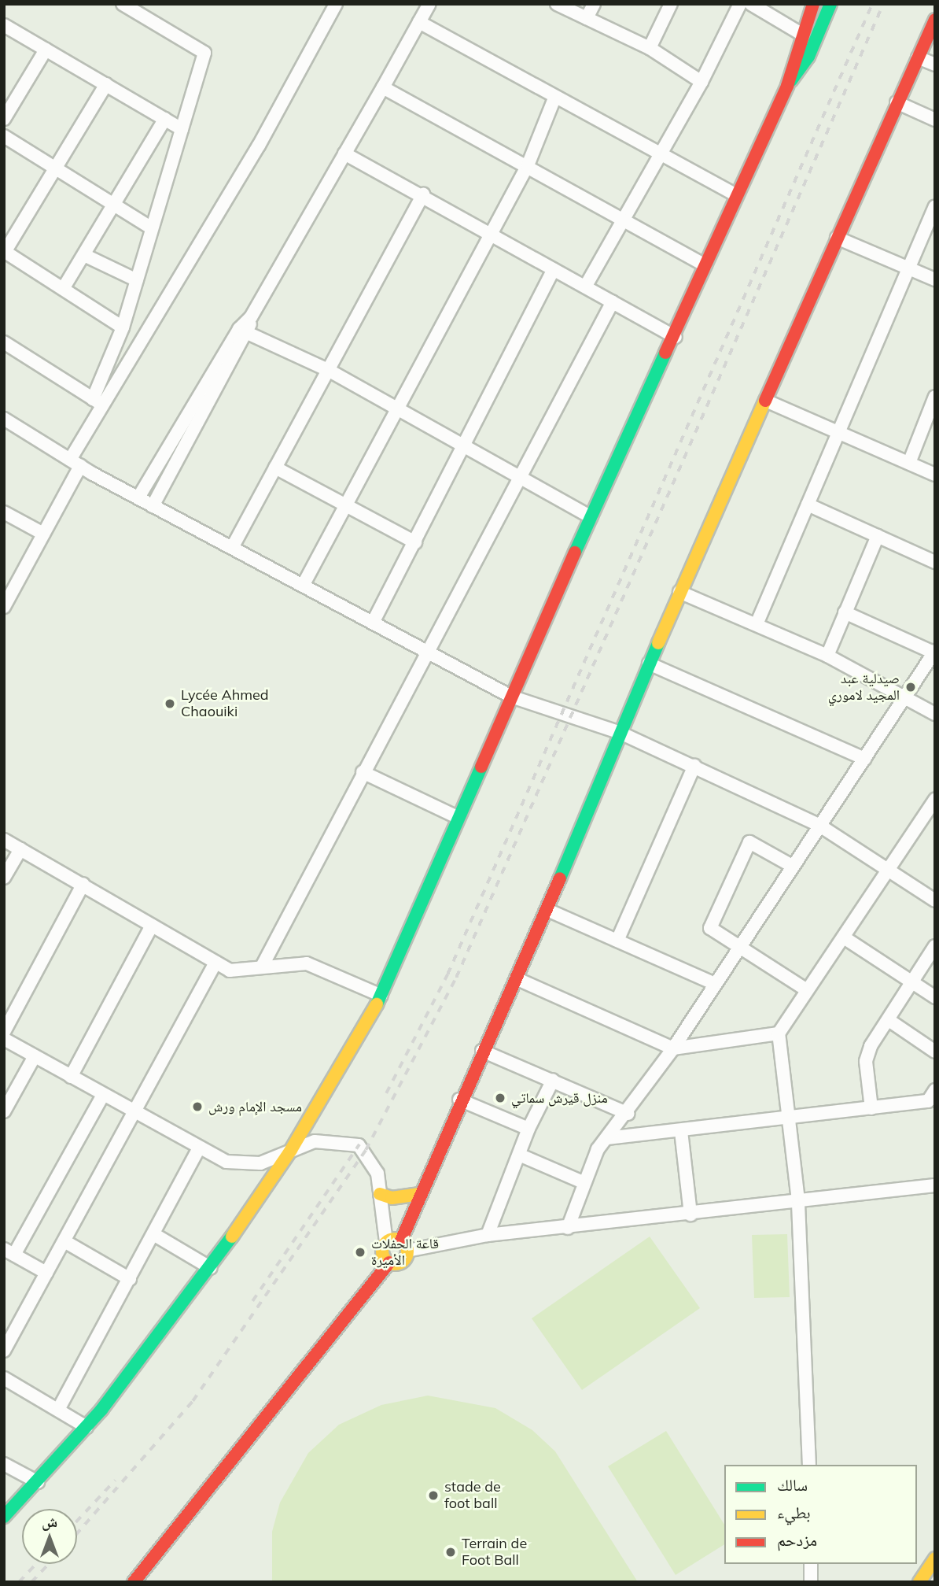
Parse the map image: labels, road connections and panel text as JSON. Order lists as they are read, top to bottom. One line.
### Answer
{"places":["صيدلية عبد المجيد لاموري","Lycée Ahmed Chaouiki","منزل قيرش سماتي","مسجد الإمام ورش","قاعة الحفلات الأميرة","stade de foot ball","Terrain de Foot Ball"],"legend":["سالك","بطيء","مزدحم"],"north":"top"}
